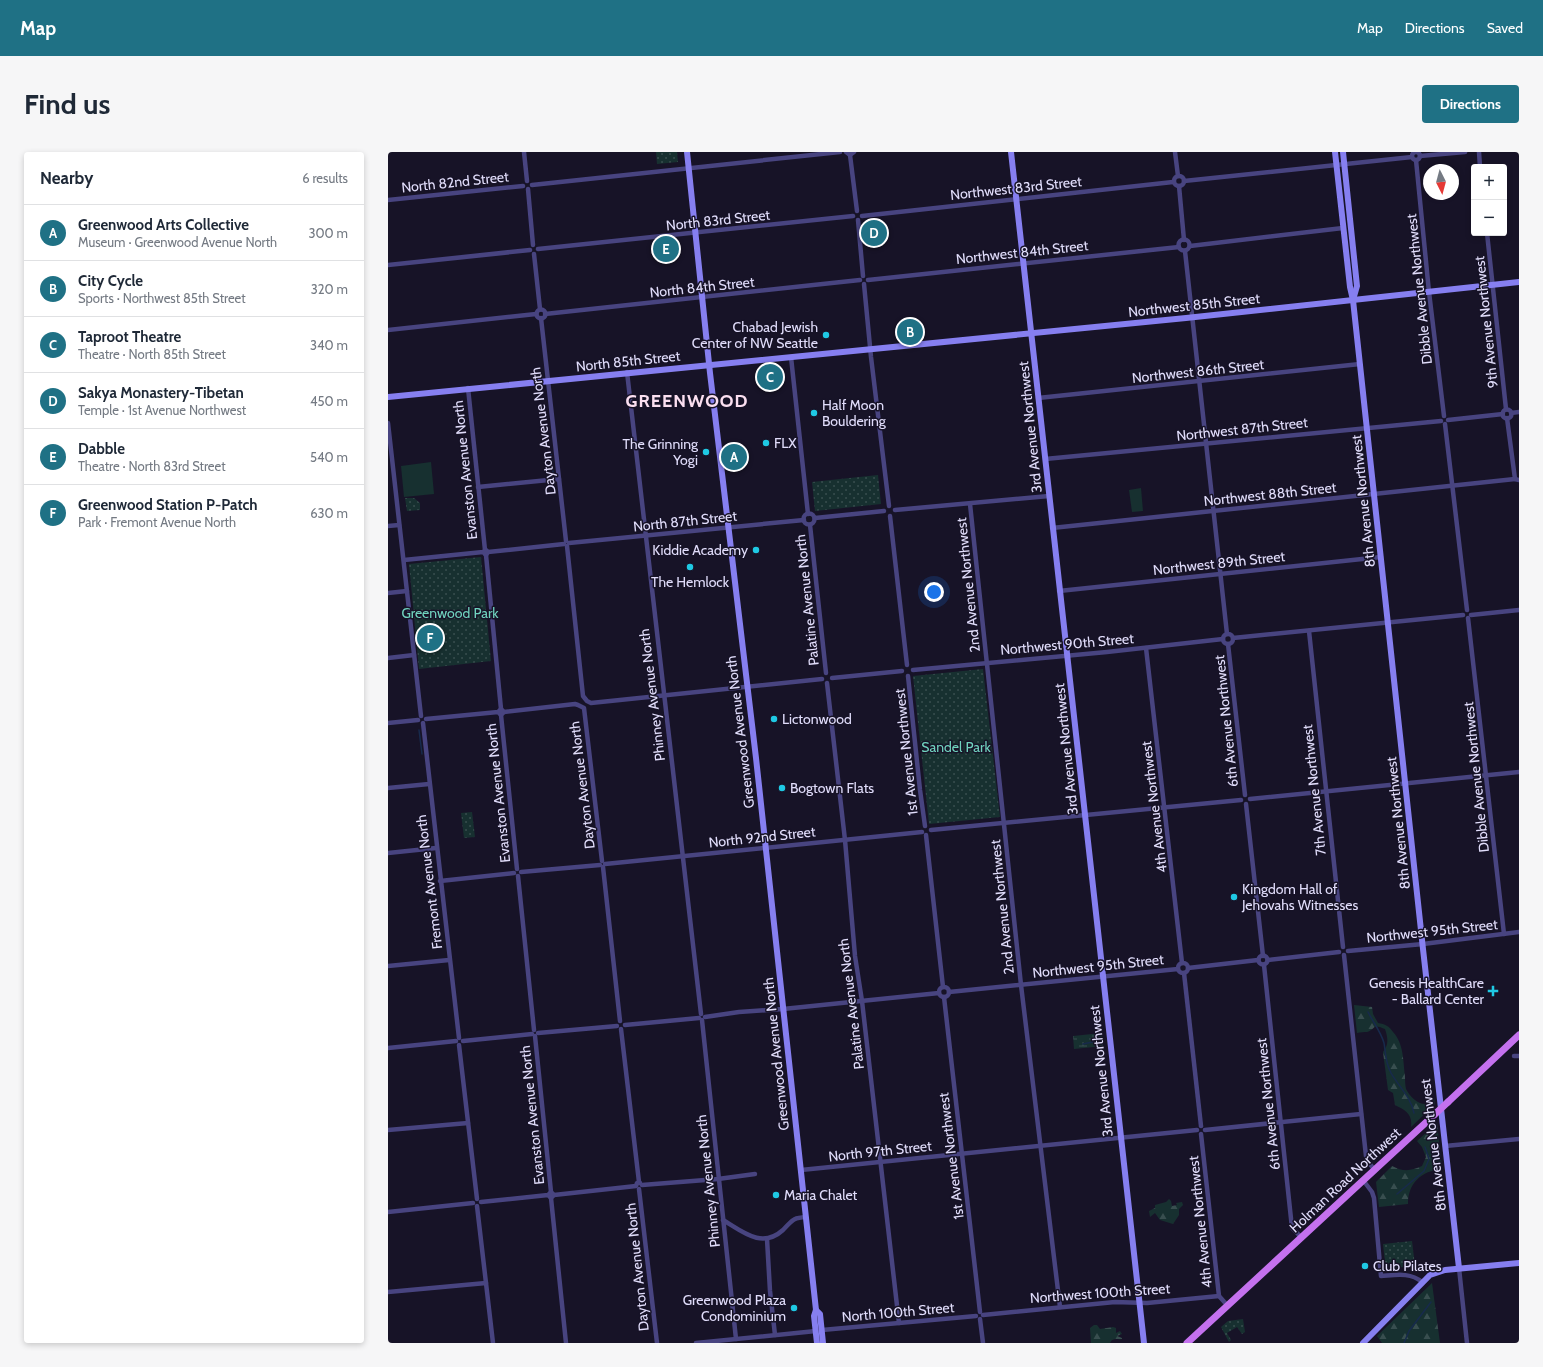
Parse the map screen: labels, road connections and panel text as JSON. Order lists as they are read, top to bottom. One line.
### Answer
{"streets":{"main road":["Northwest 85th Street","North 85th Street","3rd Avenue Northwest","8th Avenue Northwest","Greenwood Avenue North","Holman Road Northwest"],"street":["North 82nd Street","Northwest 83rd Street","North 83rd Street","Northwest 84th Street","North 84th Street","Dibble Avenue Northwest","9th Avenue Northwest","Northwest 86th Street","Northwest 87th Street","Dayton Avenue North","Evanston Avenue North","Northwest 88th Street","North 87th Street","Northwest 89th Street","2nd Avenue Northwest","Palatine Avenue North","Northwest 90th Street","Phinney Avenue North","6th Avenue Northwest","1st Avenue Northwest","7th Avenue Northwest","4th Avenue Northwest","North 92nd Street","Fremont Avenue North","Northwest 95th Street","North 97th Street","Northwest 100th Street","North 100th Street"]},"crossings":[["Northwest 83rd Street","North 83rd Street"],["Northwest 83rd Street","3rd Avenue Northwest"],["North 83rd Street","Greenwood Avenue North"],["Northwest 84th Street","North 84th Street"],["Northwest 84th Street","3rd Avenue Northwest"],["Northwest 84th Street","6th Avenue Northwest"],["North 84th Street","Dayton Avenue North"],["North 84th Street","Greenwood Avenue North"],["Dibble Avenue Northwest","Northwest 85th Street"],["Dibble Avenue Northwest","Northwest 87th Street"],["Dibble Avenue Northwest","Northwest 88th Street"],["Dibble Avenue Northwest","Northwest 95th Street"],["Northwest 85th Street","9th Avenue Northwest"],["Northwest 85th Street","North 85th Street"],["Northwest 85th Street","3rd Avenue Northwest"],["Northwest 85th Street","8th Avenue Northwest"],["Northwest 85th Street","6th Avenue Northwest"],["9th Avenue Northwest","Northwest 87th Street"],["North 85th Street","Dayton Avenue North"],["North 85th Street","Evanston Avenue North"],["North 85th Street","Palatine Avenue North"],["North 85th Street","Phinney Avenue North"],["North 85th Street","Greenwood Avenue North"],["Northwest 86th Street","3rd Avenue Northwest"],["Northwest 86th Street","8th Avenue Northwest"],["Northwest 86th Street","6th Avenue Northwest"],["3rd Avenue Northwest","Northwest 87th Street"],["3rd Avenue Northwest","Northwest 88th Street"],["3rd Avenue Northwest","Northwest 89th Street"],["3rd Avenue Northwest","Northwest 90th Street"],["3rd Avenue Northwest","Northwest 95th Street"],["3rd Avenue Northwest","North 97th Street"],["3rd Avenue Northwest","Northwest 100th Street"],["Northwest 87th Street","8th Avenue Northwest"],["Northwest 87th Street","6th Avenue Northwest"],["Dayton Avenue North","Evanston Avenue North"],["Dayton Avenue North","North 87th Street"],["Dayton Avenue North","Phinney Avenue North"],["Dayton Avenue North","North 92nd Street"],["Evanston Avenue North","North 87th Street"],["Evanston Avenue North","North 92nd Street"],["Northwest 88th Street","8th Avenue Northwest"],["Northwest 88th Street","6th Avenue Northwest"],["8th Avenue Northwest","Northwest 89th Street"],["8th Avenue Northwest","Northwest 95th Street"],["North 87th Street","Palatine Avenue North"],["North 87th Street","Phinney Avenue North"],["North 87th Street","Greenwood Avenue North"],["North 87th Street","Fremont Avenue North"],["Northwest 89th Street","6th Avenue Northwest"],["2nd Avenue Northwest","Northwest 90th Street"],["2nd Avenue Northwest","Northwest 95th Street"],["2nd Avenue Northwest","North 97th Street"],["2nd Avenue Northwest","Northwest 100th Street"],["Palatine Avenue North","North 92nd Street"],["Palatine Avenue North","North 97th Street"],["Palatine Avenue North","North 100th Street"],["Northwest 90th Street","6th Avenue Northwest"],["Northwest 90th Street","1st Avenue Northwest"],["Northwest 90th Street","4th Avenue Northwest"],["Phinney Avenue North","North 92nd Street"],["Phinney Avenue North","North 100th Street"],["6th Avenue Northwest","North 97th Street"],["6th Avenue Northwest","Holman Road Northwest"],["Greenwood Avenue North","North 92nd Street"],["Greenwood Avenue North","North 97th Street"],["Greenwood Avenue North","North 100th Street"],["1st Avenue Northwest","Northwest 95th Street"],["1st Avenue Northwest","North 97th Street"],["1st Avenue Northwest","Northwest 100th Street"],["1st Avenue Northwest","North 100th Street"],["4th Avenue Northwest","Northwest 95th Street"],["4th Avenue Northwest","North 97th Street"],["4th Avenue Northwest","Holman Road Northwest"],["4th Avenue Northwest","Northwest 100th Street"],["North 92nd Street","Fremont Avenue North"],["Northwest 100th Street","North 100th Street"]],"districts":["GREENWOOD"],"parks":["Greenwood Park","Sandel Park"],"places":{"other":["Chabad Jewish Center of NW Seattle","Half Moon Bouldering","FLX","The Grinning Yogi","Kiddie Academy","The Hemlock","Lictonwood","Bogtown Flats","Kingdom Hall of Jehovahs Witnesses","Maria Chalet","Club Pilates","Greenwood Plaza Condominium"],"health":["Genesis HealthCare - Ballard Center"]},"north":"bottom","page":{"header":"Map","nav":["Map","Directions","Saved"],"buttons":"Directions","title":"Find us","heading":["Nearby","6 results"],"map_buttons":["+","−"],"list":[{"mark":"A","name":"Greenwood Arts Collective","note":"Museum · Greenwood Avenue North","value":"300 m"},{"mark":"B","name":"City Cycle","note":"Sports · Northwest 85th Street","value":"320 m"},{"mark":"C","name":"Taproot Theatre","note":"Theatre · North 85th Street","value":"340 m"},{"mark":"D","name":"Sakya Monastery-Tibetan","note":"Temple · 1st Avenue Northwest","value":"450 m"},{"mark":"E","name":"Dabble","note":"Theatre · North 83rd Street","value":"540 m"},{"mark":"F","name":"Greenwood Station P-Patch","note":"Park · Fremont Avenue North","value":"630 m"}],"pins":["D","E","B","C","A","F"]}}
